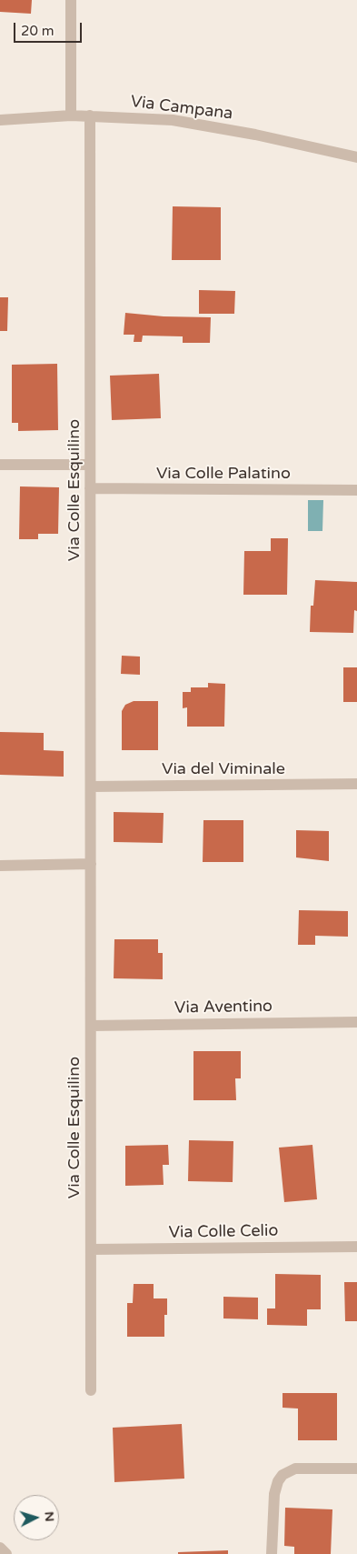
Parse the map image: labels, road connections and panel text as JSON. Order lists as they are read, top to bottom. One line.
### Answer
{"streets":{"street":["Via Campana","Via Colle Palatino","Via Colle Esquilino","Via del Viminale","Via Aventino","Via Colle Celio"]},"crossings":[["Via Campana","Via Colle Esquilino"],["Via Colle Palatino","Via Colle Esquilino"],["Via Colle Esquilino","Via del Viminale"],["Via Colle Esquilino","Via Aventino"],["Via Colle Esquilino","Via Colle Celio"]],"scale_bar":"20 m","north":"right"}
